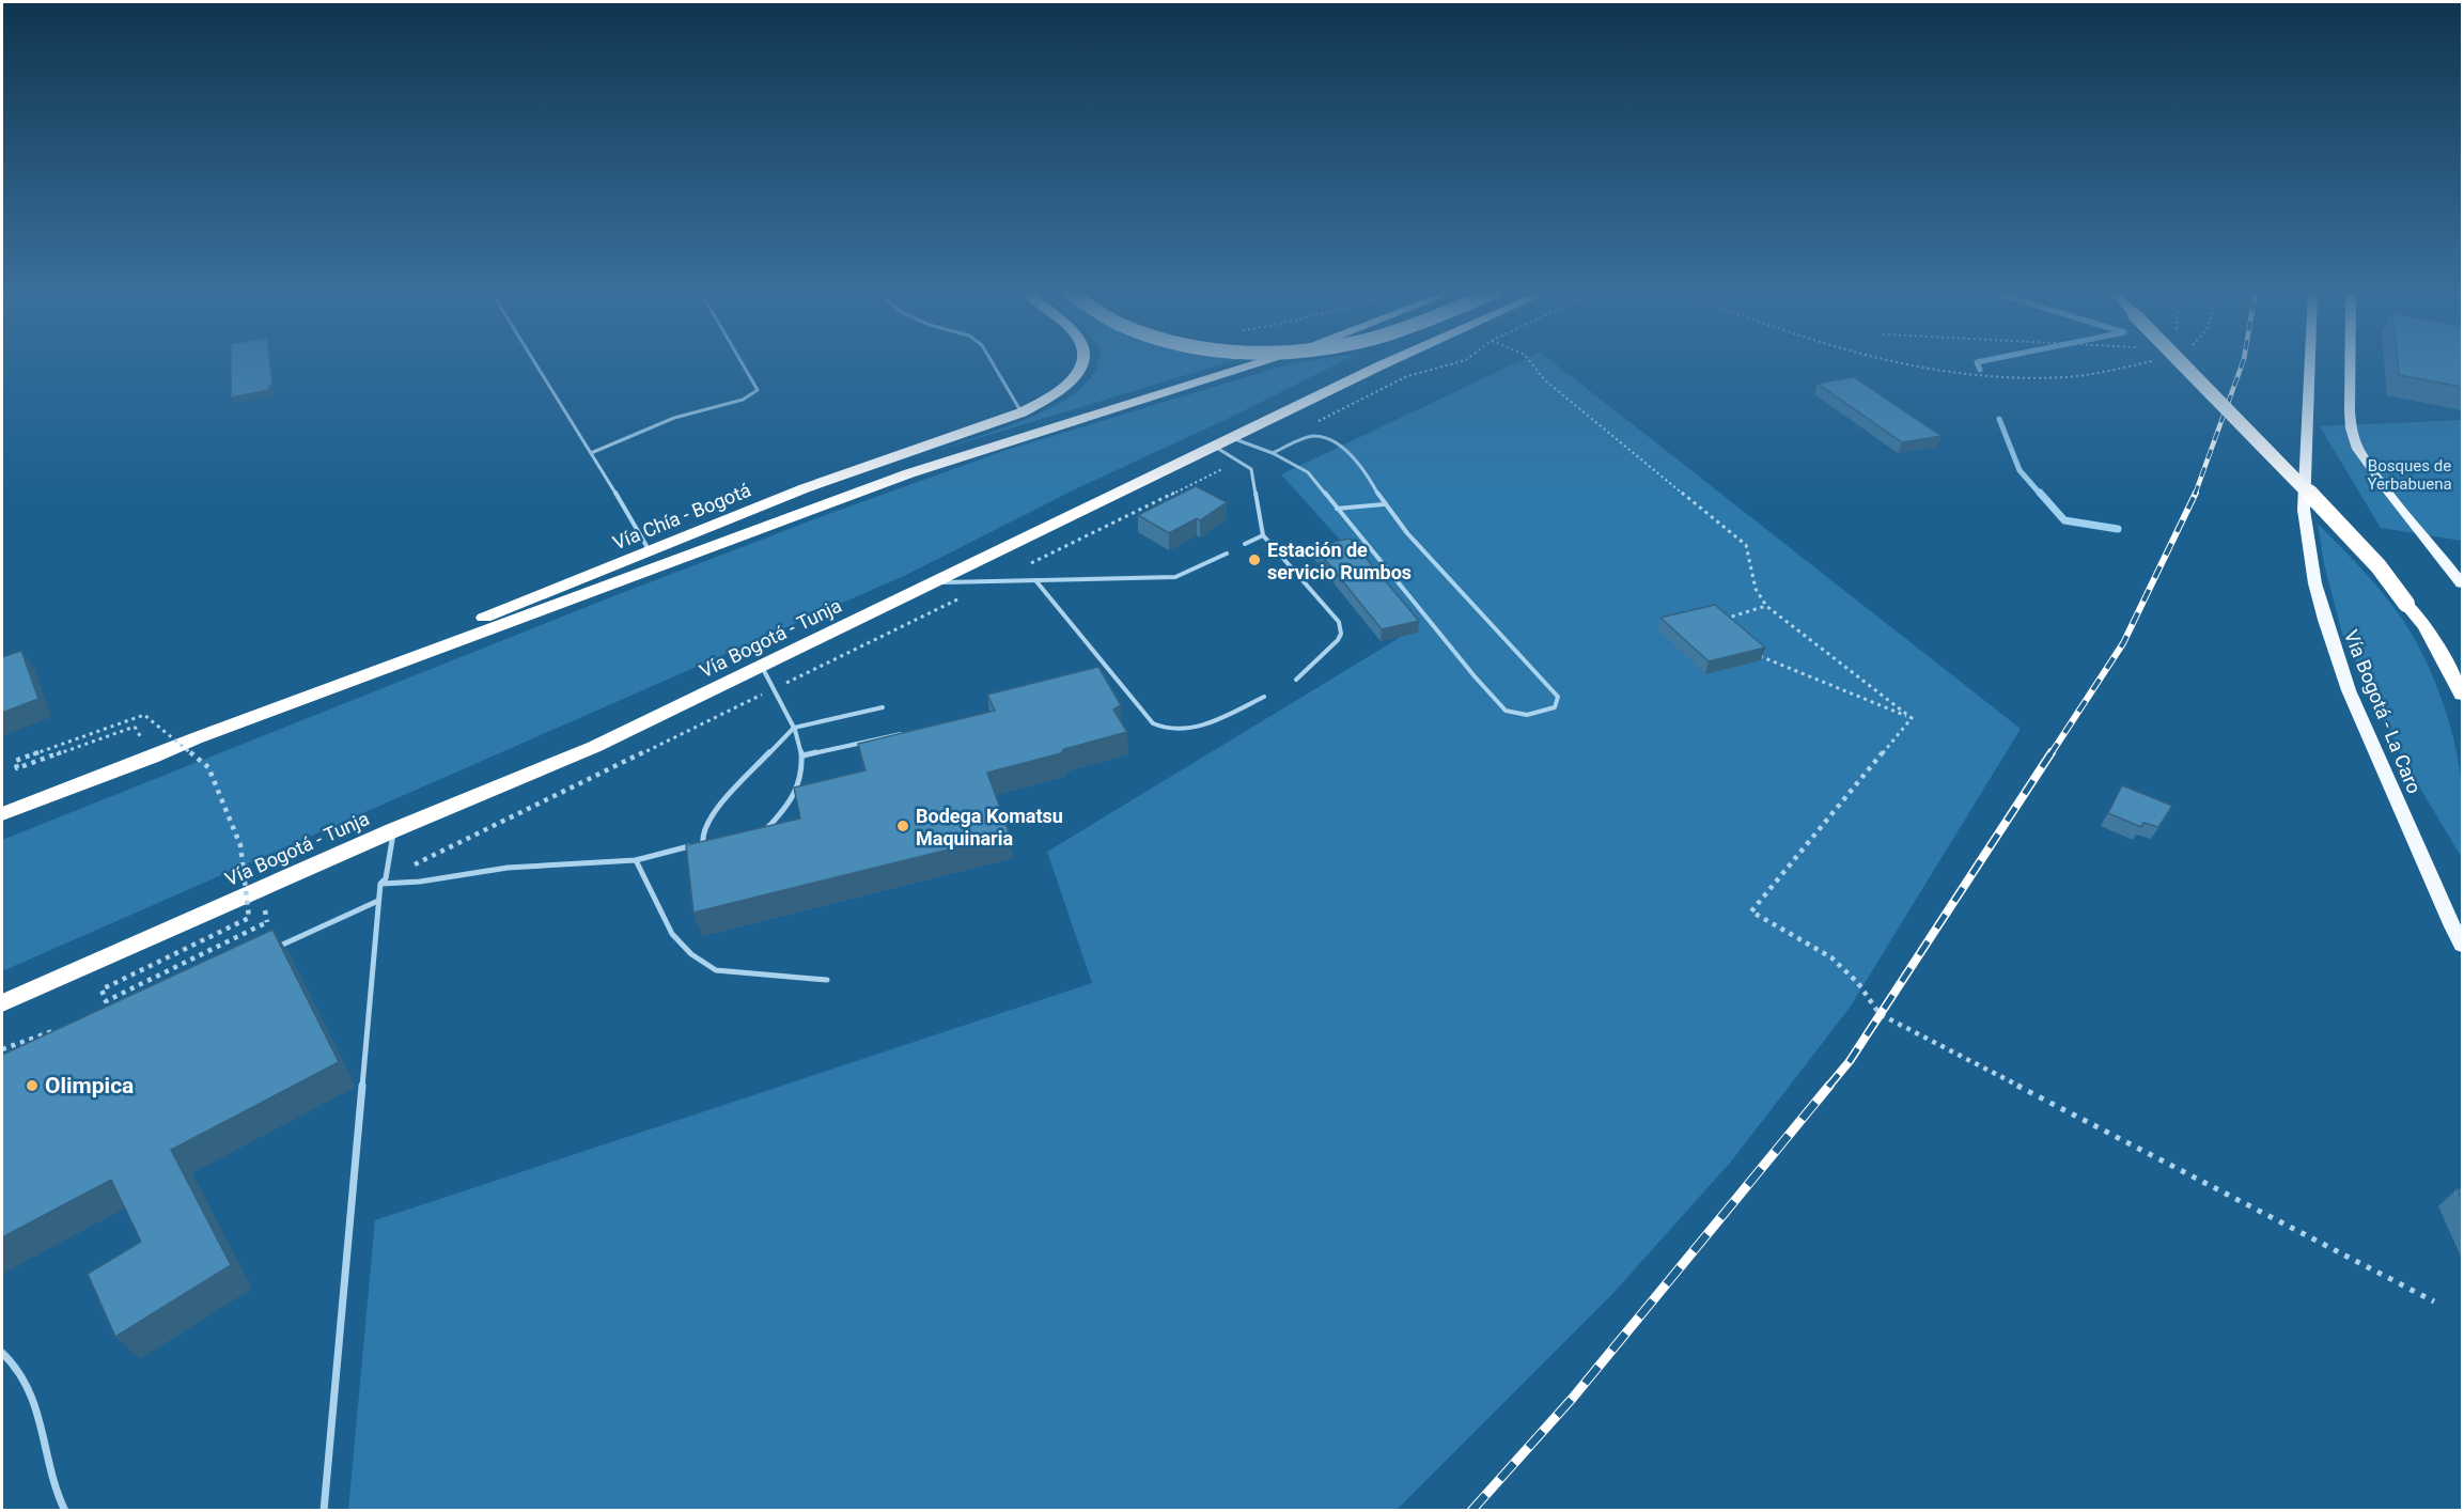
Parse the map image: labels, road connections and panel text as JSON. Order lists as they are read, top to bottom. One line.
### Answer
{"streets":{"highway":["Vía Chía - Bogotá","Vía Bogotá - Tunja"],"main road":["Vía Bogotá - La Caro"]},"parks":["Bosques de Yerbabuena"],"places":["Estación de servicio Rumbos","Bodega Komatsu Maquinaria","Olimpica"]}
